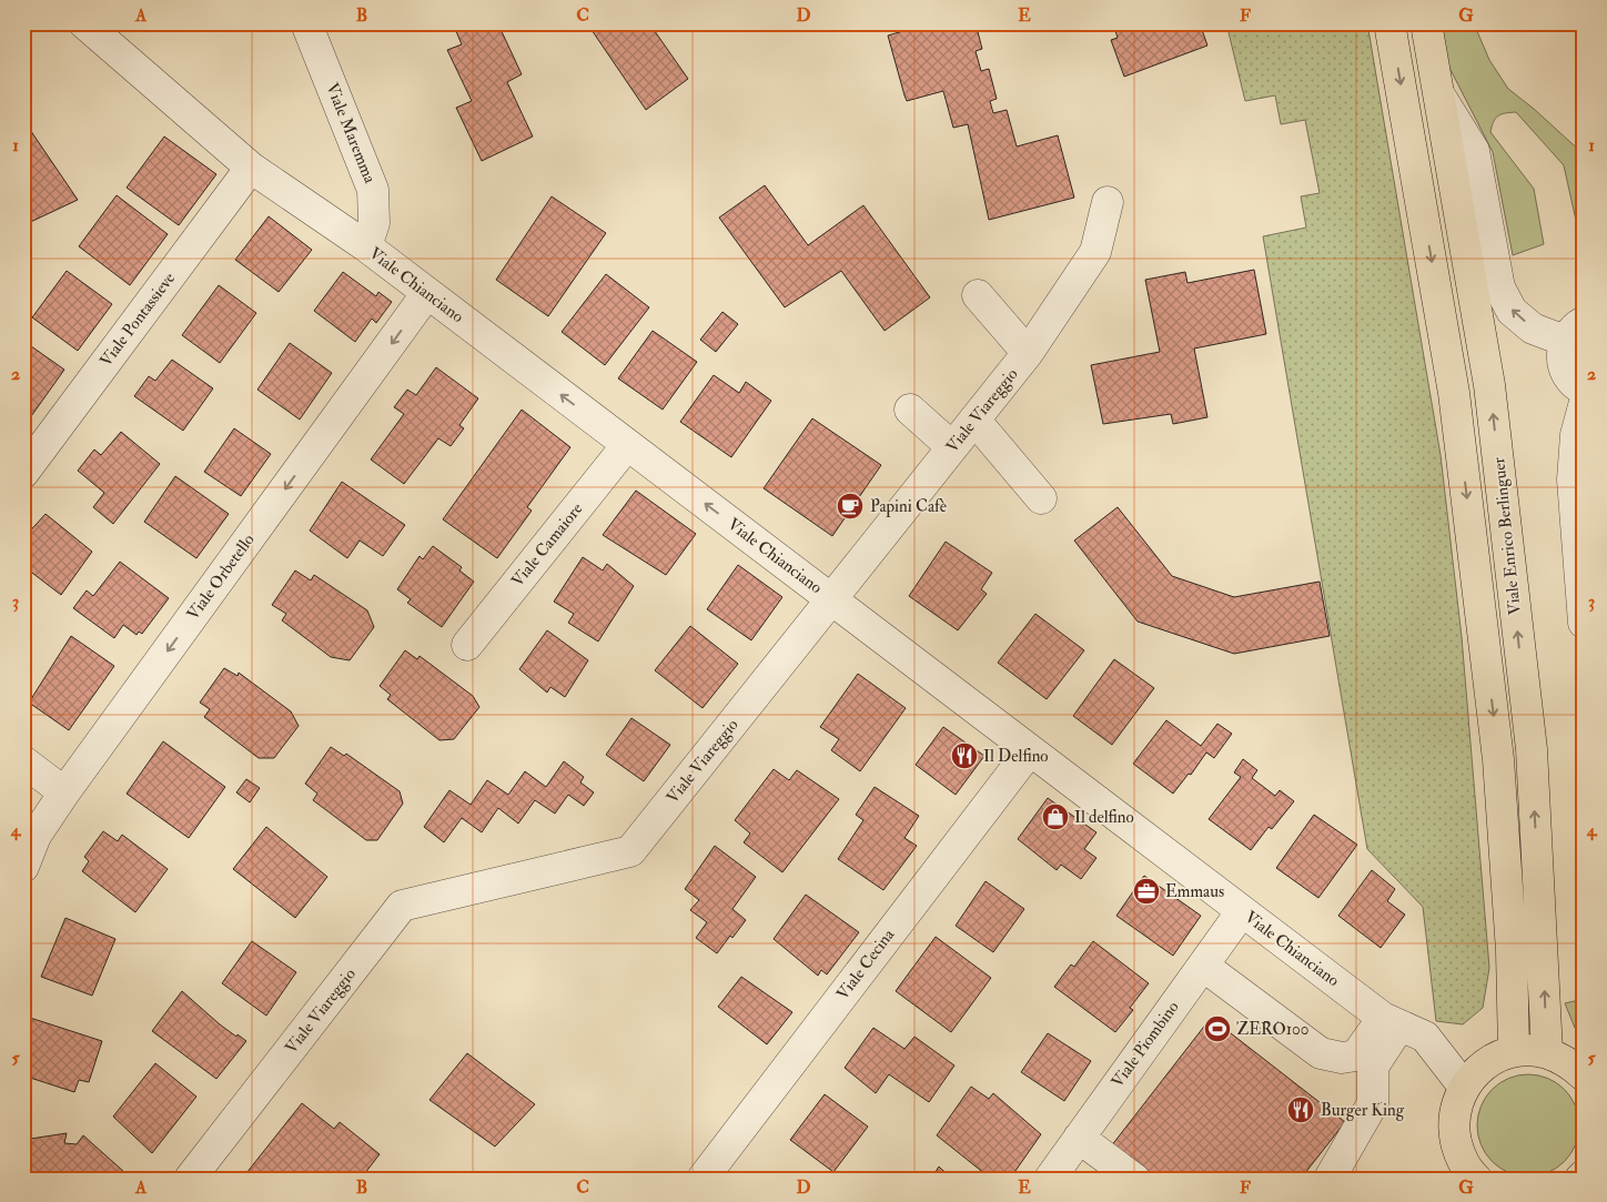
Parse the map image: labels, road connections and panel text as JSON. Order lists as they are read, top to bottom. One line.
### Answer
{"streets":{"main road":["Viale Enrico Berlinguer"],"street":["Viale Maremma","Viale Chianciano","Viale Pontassieve","Viale Viareggio","Viale Camaiore","Viale Orbetello","Viale Cecina","Viale Piombino"]},"crossings":[["Viale Maremma","Viale Chianciano"],["Viale Chianciano","Viale Pontassieve"],["Viale Chianciano","Viale Viareggio"],["Viale Chianciano","Viale Camaiore"],["Viale Chianciano","Viale Orbetello"],["Viale Chianciano","Viale Cecina"],["Viale Chianciano","Viale Piombino"]],"one_way":["Viale Orbetello"],"places":{"cafe":["Papini Cafè"],"restaurant":["Il Delfino","Burger King"],"shop":["Il delfino"],"office":["Emmaus"],"sports":["ZERO100"]},"grid":{"columns":["A","B","C","D","E","F","G"],"rows":["1","2","3","4","5"]}}
